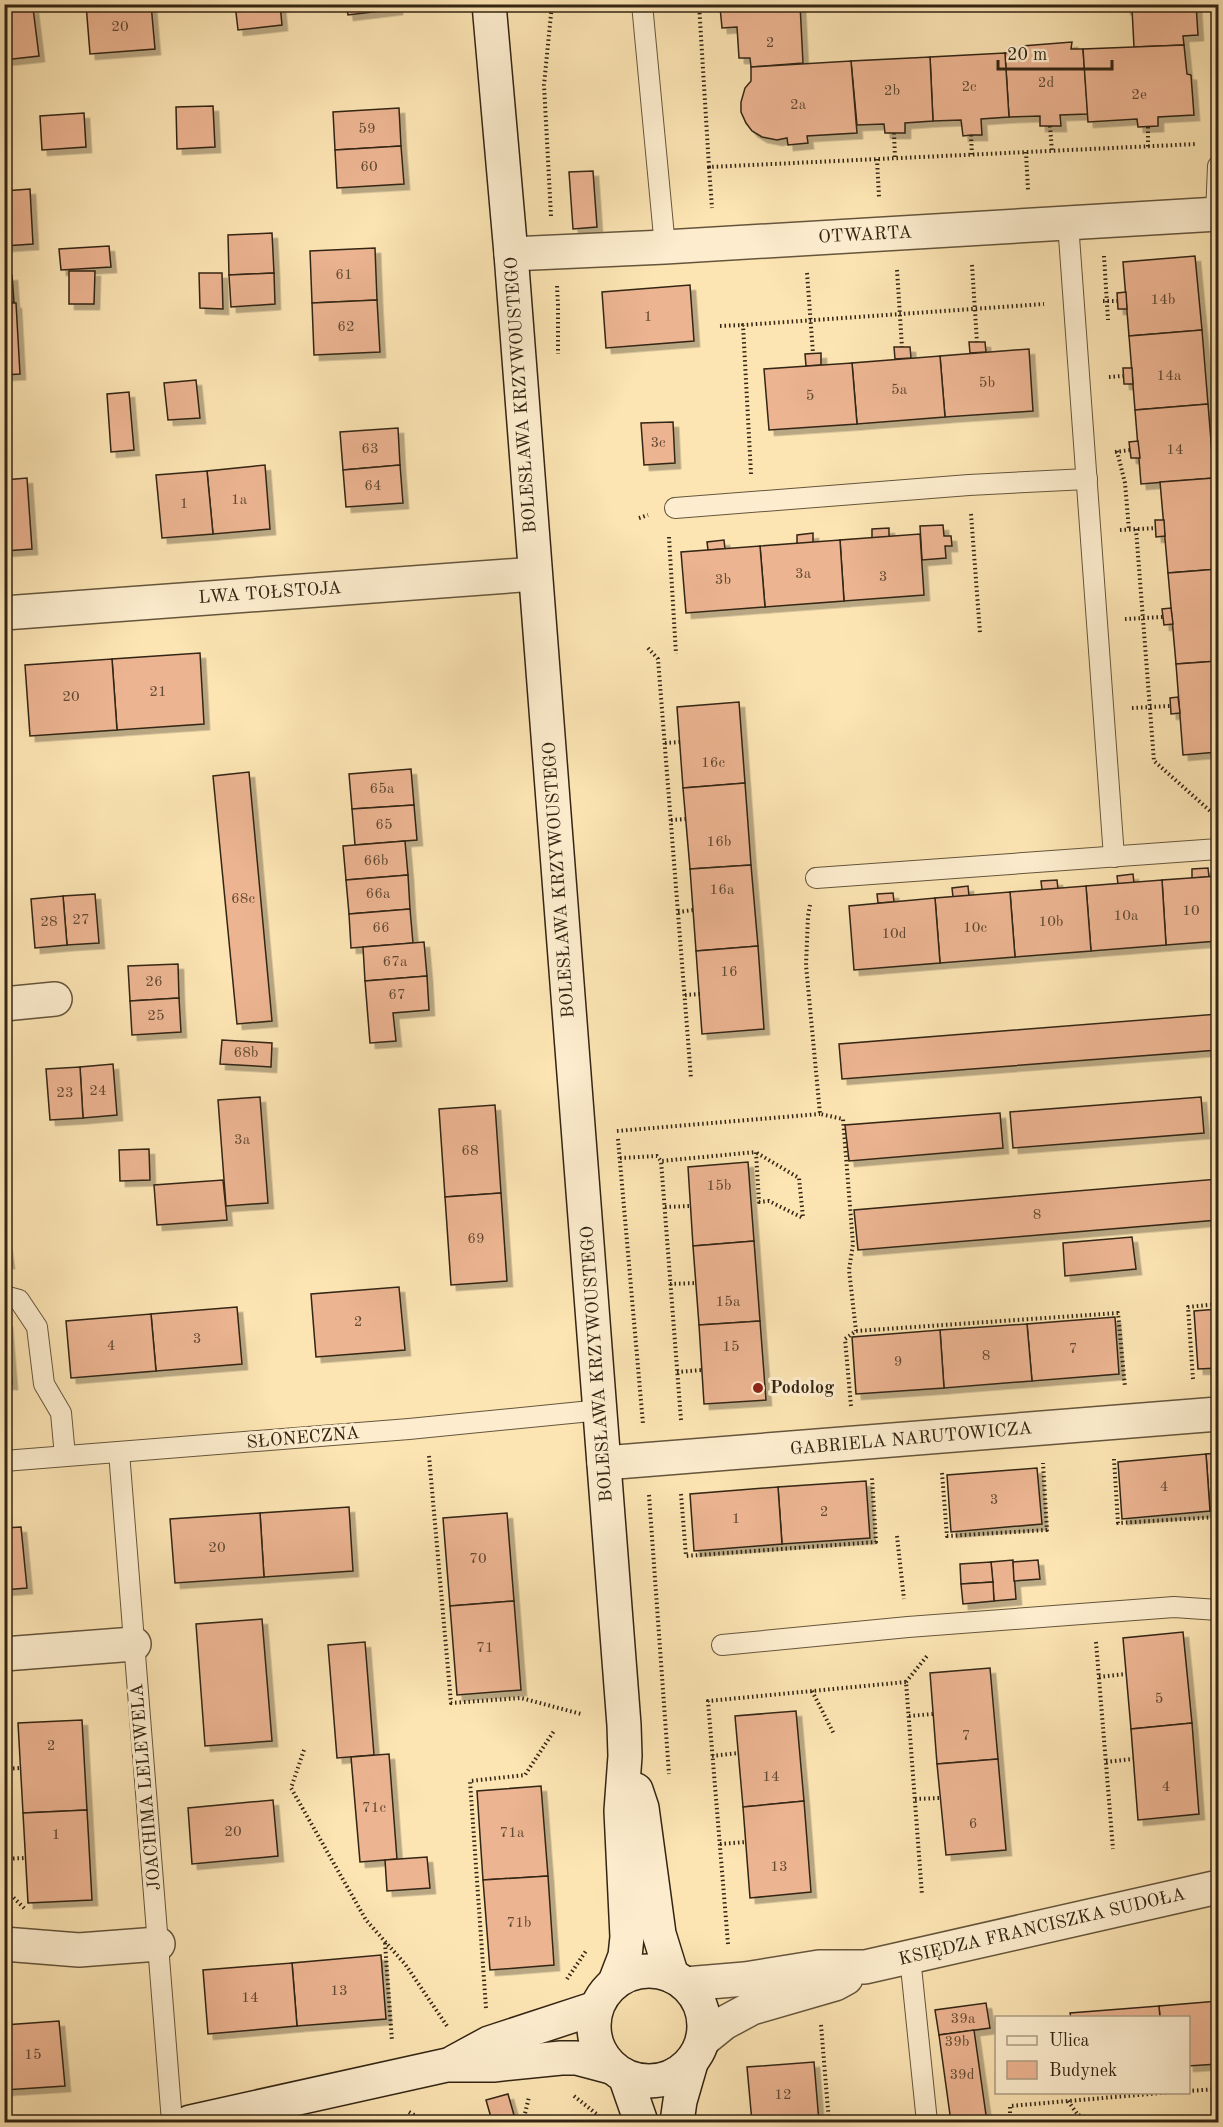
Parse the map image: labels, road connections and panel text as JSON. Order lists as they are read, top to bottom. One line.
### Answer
{"streets":{"street":["OTWARTA","BOLESŁAWA KRZYWOUSTEGO","LWA TOŁSTOJA","GABRIELA NARUTOWICZA","KSIĘDZA FRANCISZKA SUDOŁA"],"lane":["SŁONECZNA","JOACHIMA LELEWELA"]},"crossings":[["OTWARTA","BOLESŁAWA KRZYWOUSTEGO"],["BOLESŁAWA KRZYWOUSTEGO","LWA TOŁSTOJA"],["BOLESŁAWA KRZYWOUSTEGO","SŁONECZNA"],["BOLESŁAWA KRZYWOUSTEGO","GABRIELA NARUTOWICZA"],["BOLESŁAWA KRZYWOUSTEGO","KSIĘDZA FRANCISZKA SUDOŁA"],["SŁONECZNA","JOACHIMA LELEWELA"]],"places":["Podolog"],"house_numbers":["20","2","2d","2c","2b","2e","2a","59","60","61","14b","1","62","14a","5b","5a","5","3c","63","14","64","1a","1","3a","3","3b","21","20","16c","65a","65","16b","66b","16a","66a","68c","10","10a","27","28","10b","66","10c","10d","67a","16","26","67","25","68b","24","23","3a","68","15b","8","69","15a","2","3","4","15","7","8","9","4","3","2","1","20","70","71","5","7","2","14","4","71c","6","20","71a","1","13","71b","13","14","39a","39b","15","39d","12"],"legend":["Ulica","Budynek"],"scale_bar":"20 m"}
